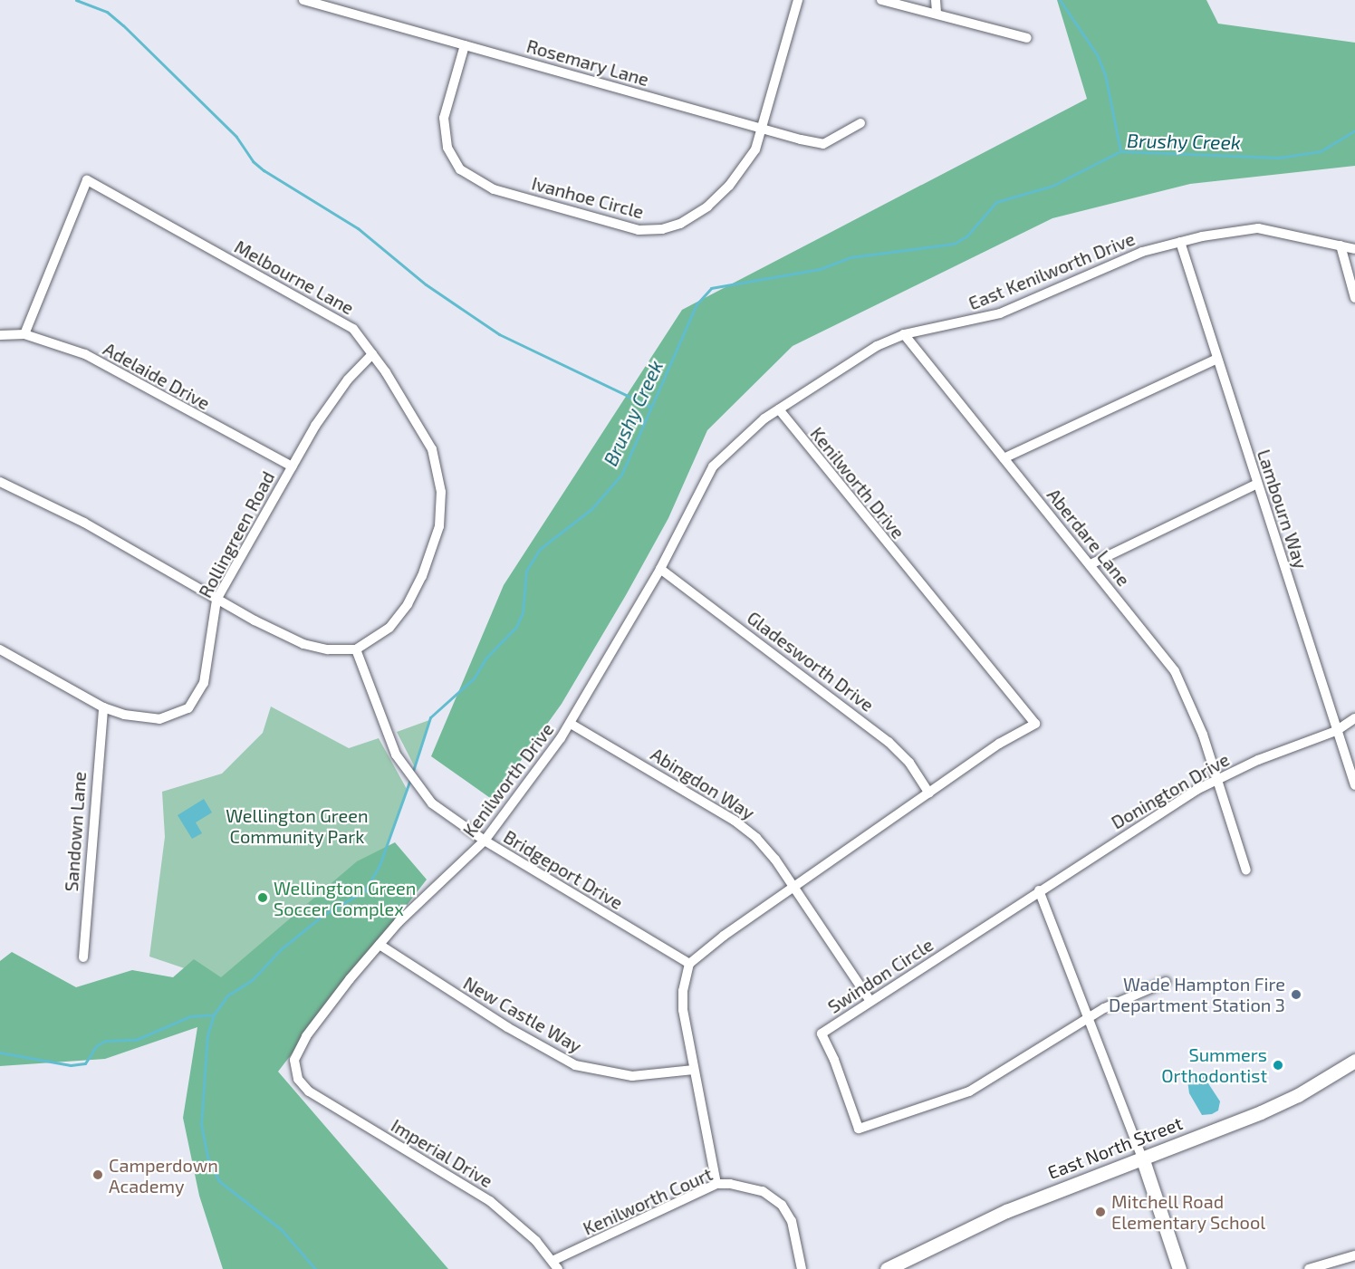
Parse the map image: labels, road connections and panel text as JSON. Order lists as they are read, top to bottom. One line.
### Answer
{"streets":{"main road":["East North Street"],"street":["Rosemary Lane","Ivanhoe Circle","East Kenilworth Drive","Melbourne Lane","Adelaide Drive","Kenilworth Drive","Lambourn Way","Rollingreen Road","Aberdare Lane","Gladesworth Drive","Abingdon Way","Donington Drive","Sandown Lane","Bridgeport Drive","Swindon Circle","New Castle Way","Imperial Drive","Kenilworth Court"]},"crossings":[["Rosemary Lane","Ivanhoe Circle"],["East Kenilworth Drive","Kenilworth Drive"],["East Kenilworth Drive","Lambourn Way"],["East Kenilworth Drive","Aberdare Lane"],["Melbourne Lane","Adelaide Drive"],["Melbourne Lane","Rollingreen Road"],["Melbourne Lane","Bridgeport Drive"],["Adelaide Drive","Rollingreen Road"],["Kenilworth Drive","Gladesworth Drive"],["Kenilworth Drive","Abingdon Way"],["Kenilworth Drive","Bridgeport Drive"],["Kenilworth Drive","New Castle Way"],["Kenilworth Drive","Imperial Drive"],["Lambourn Way","Donington Drive"],["Rollingreen Road","Sandown Lane"],["Aberdare Lane","Donington Drive"],["Abingdon Way","Swindon Circle"],["Donington Drive","Swindon Circle"],["Imperial Drive","Kenilworth Court"]],"water":["Brushy Creek"],"parks":["Wellington Green Community Park"],"places":["Wellington Green Soccer Complex","Wade Hampton Fire Department Station 3","Summers Orthodontist","Camperdown Academy","Mitchell Road Elementary School"]}
